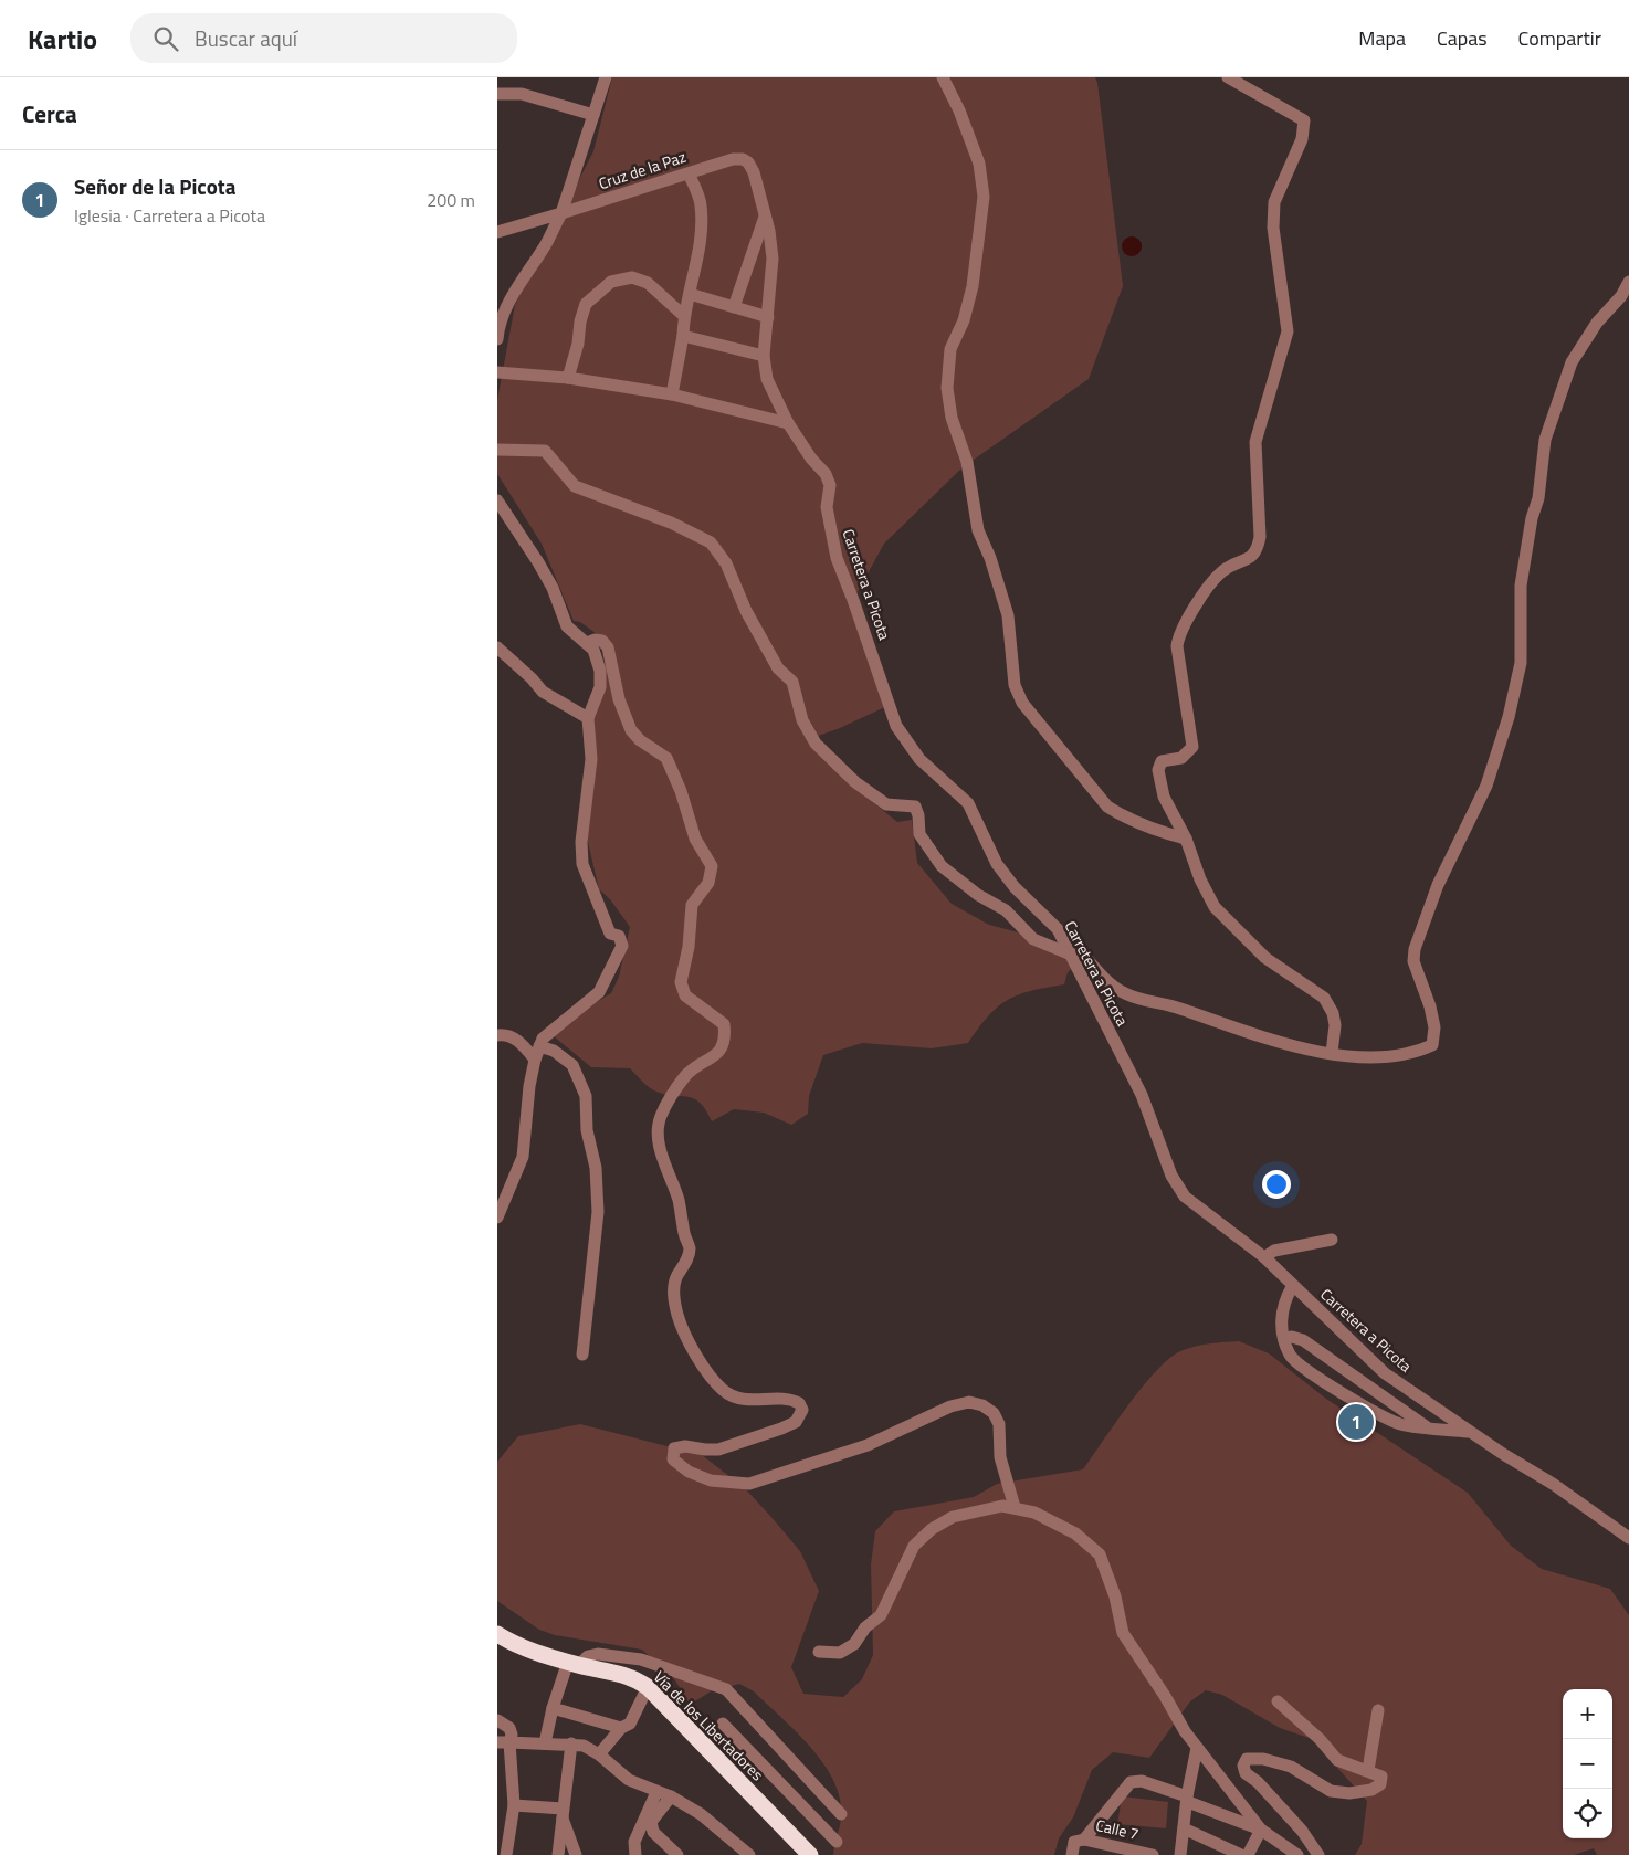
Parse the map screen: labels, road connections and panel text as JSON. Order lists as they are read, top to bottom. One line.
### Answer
{"streets":{"highway":["Vía de los Libertadores"],"street":["Cruz de la Paz","Carretera a Picota","Calle 7"]},"crossings":[["Cruz de la Paz","Carretera a Picota"]],"page":{"header":"Kartio","search":"Buscar aquí","nav":["Mapa","Capas","Compartir"],"heading":"Cerca","list":[{"mark":"1","name":"Señor de la Picota","note":"Iglesia · Carretera a Picota","value":"200 m"}],"pins":"1","map_buttons":["+","−"]}}
